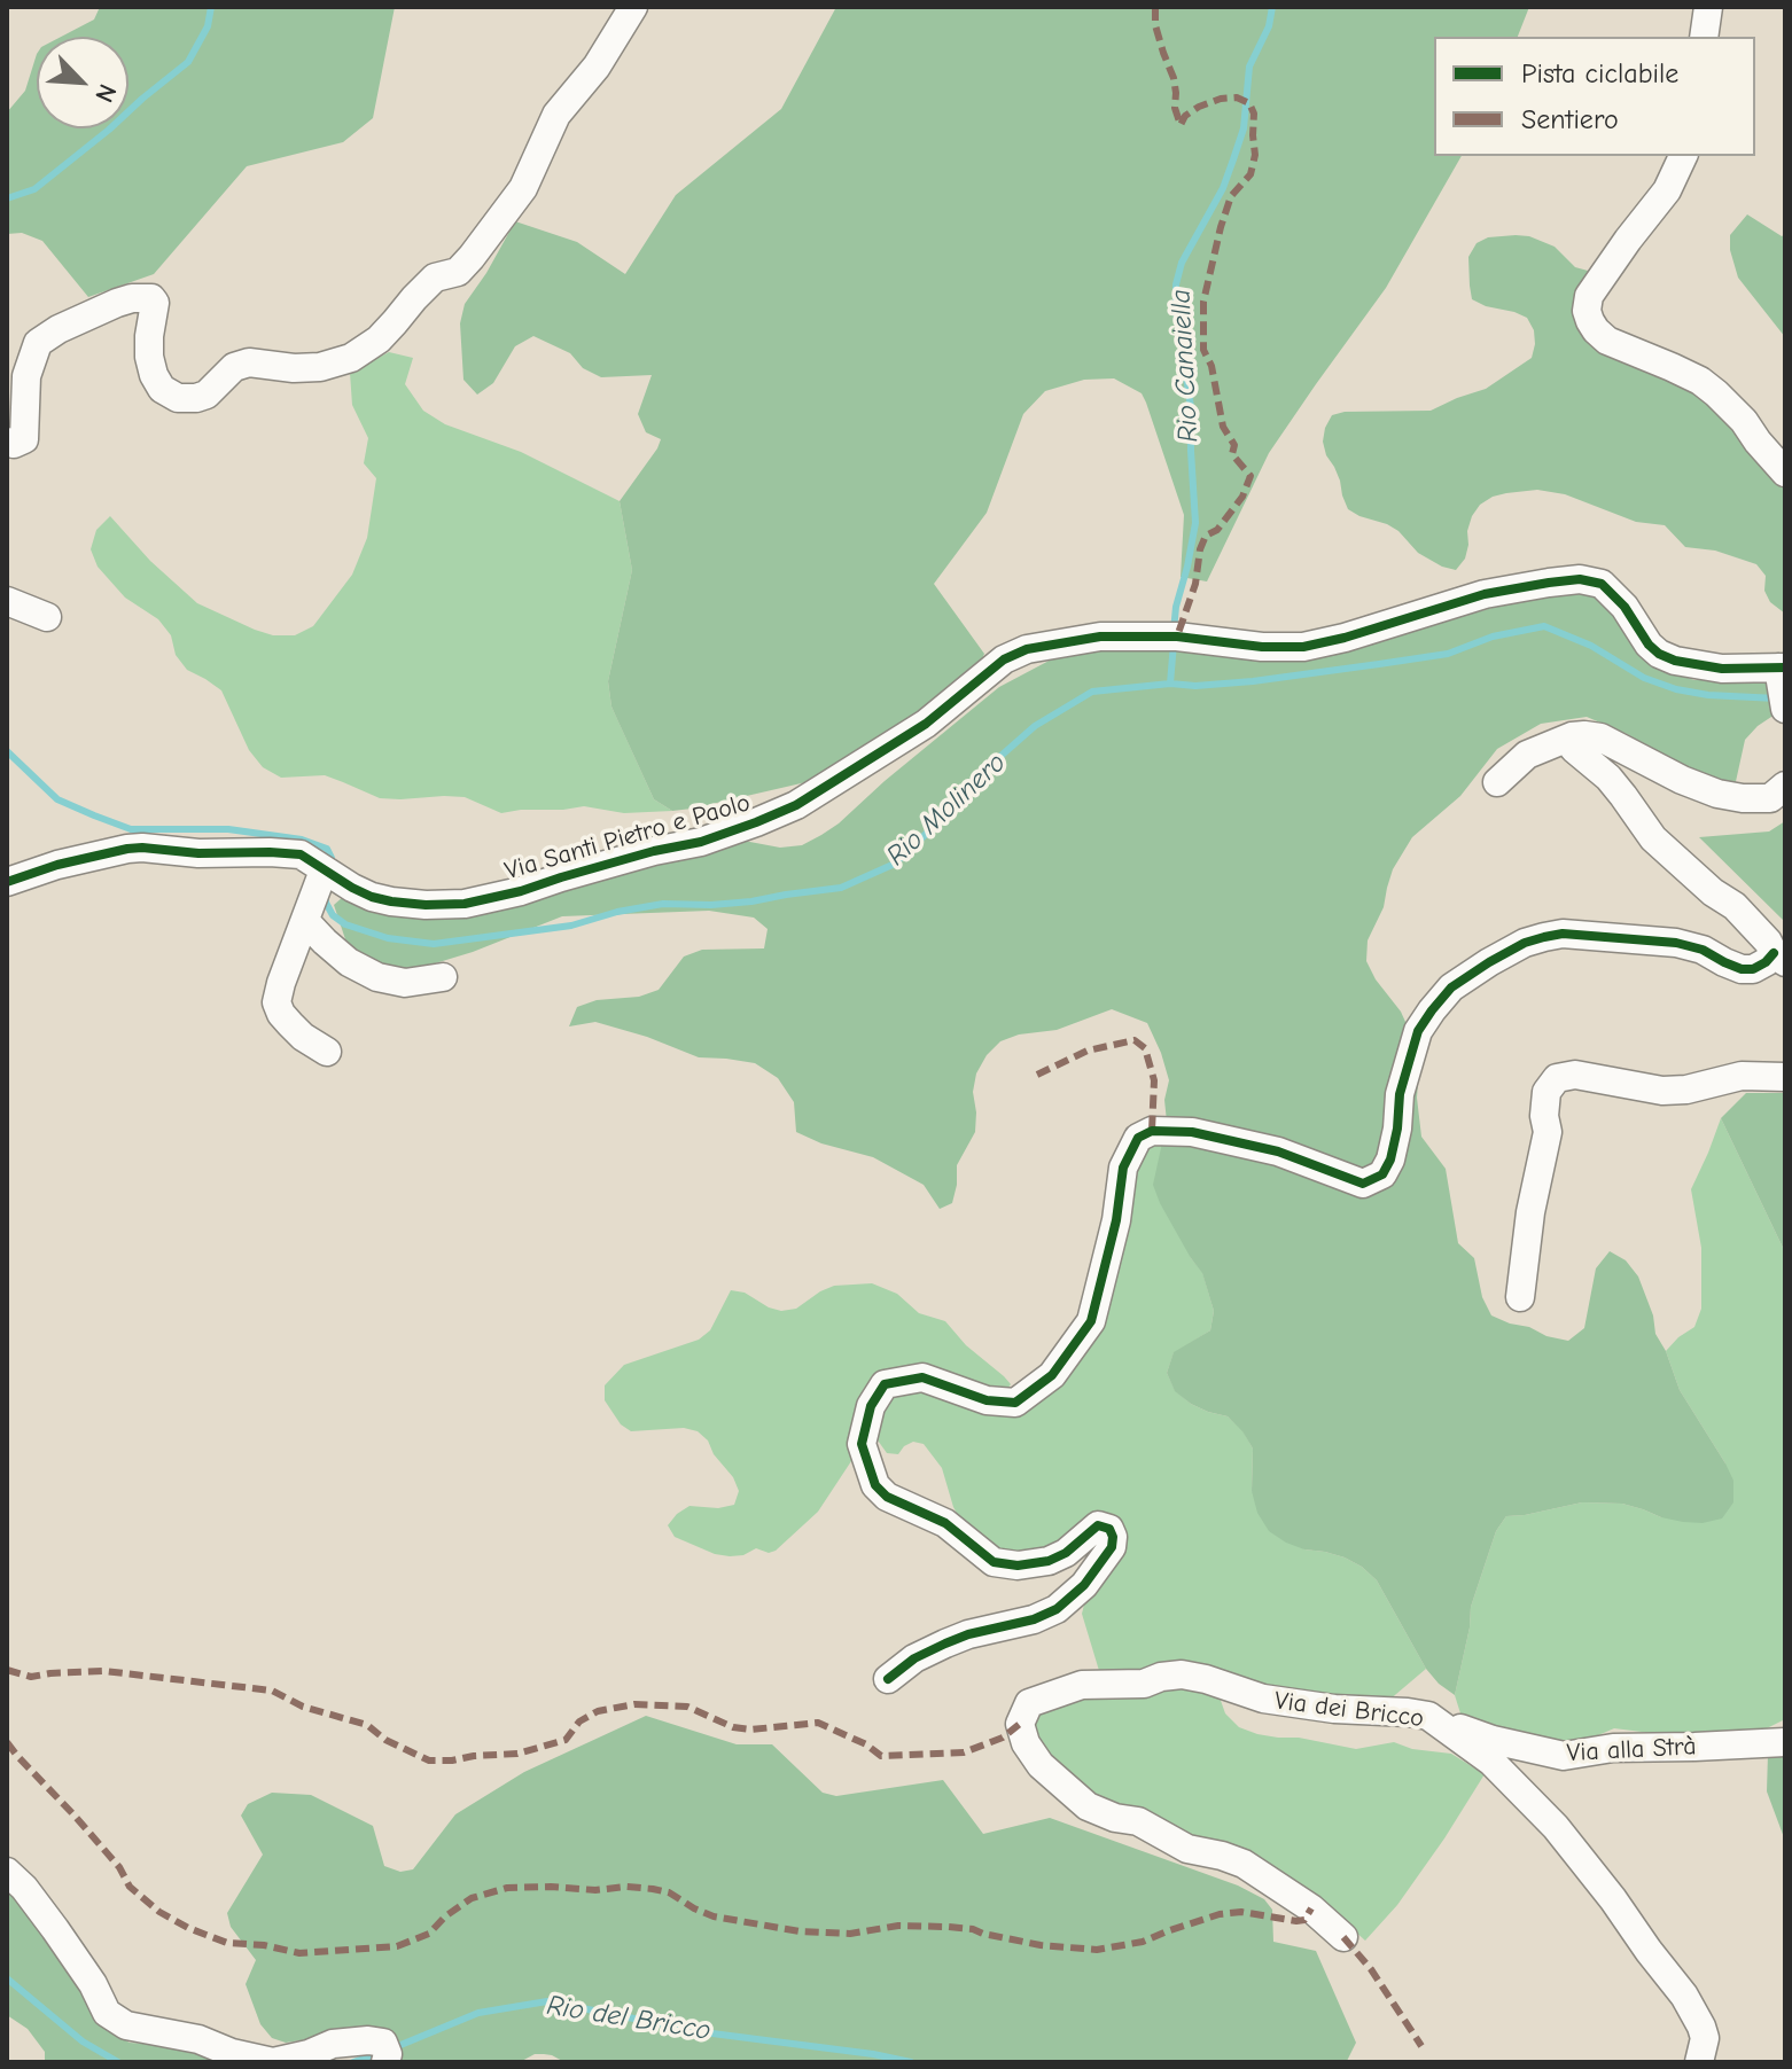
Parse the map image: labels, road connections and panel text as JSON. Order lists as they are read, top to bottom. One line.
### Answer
{"streets":{"street":["Via Santi Pietro e Paolo","Via dei Bricco","Via alla Strà"]},"crossings":[["Via dei Bricco","Via alla Strà"]],"water":["Rio Canaiella","Rio Molinero","Rio del Bricco"],"legend":["Pista ciclabile","Sentiero"],"north":"bottom right"}
